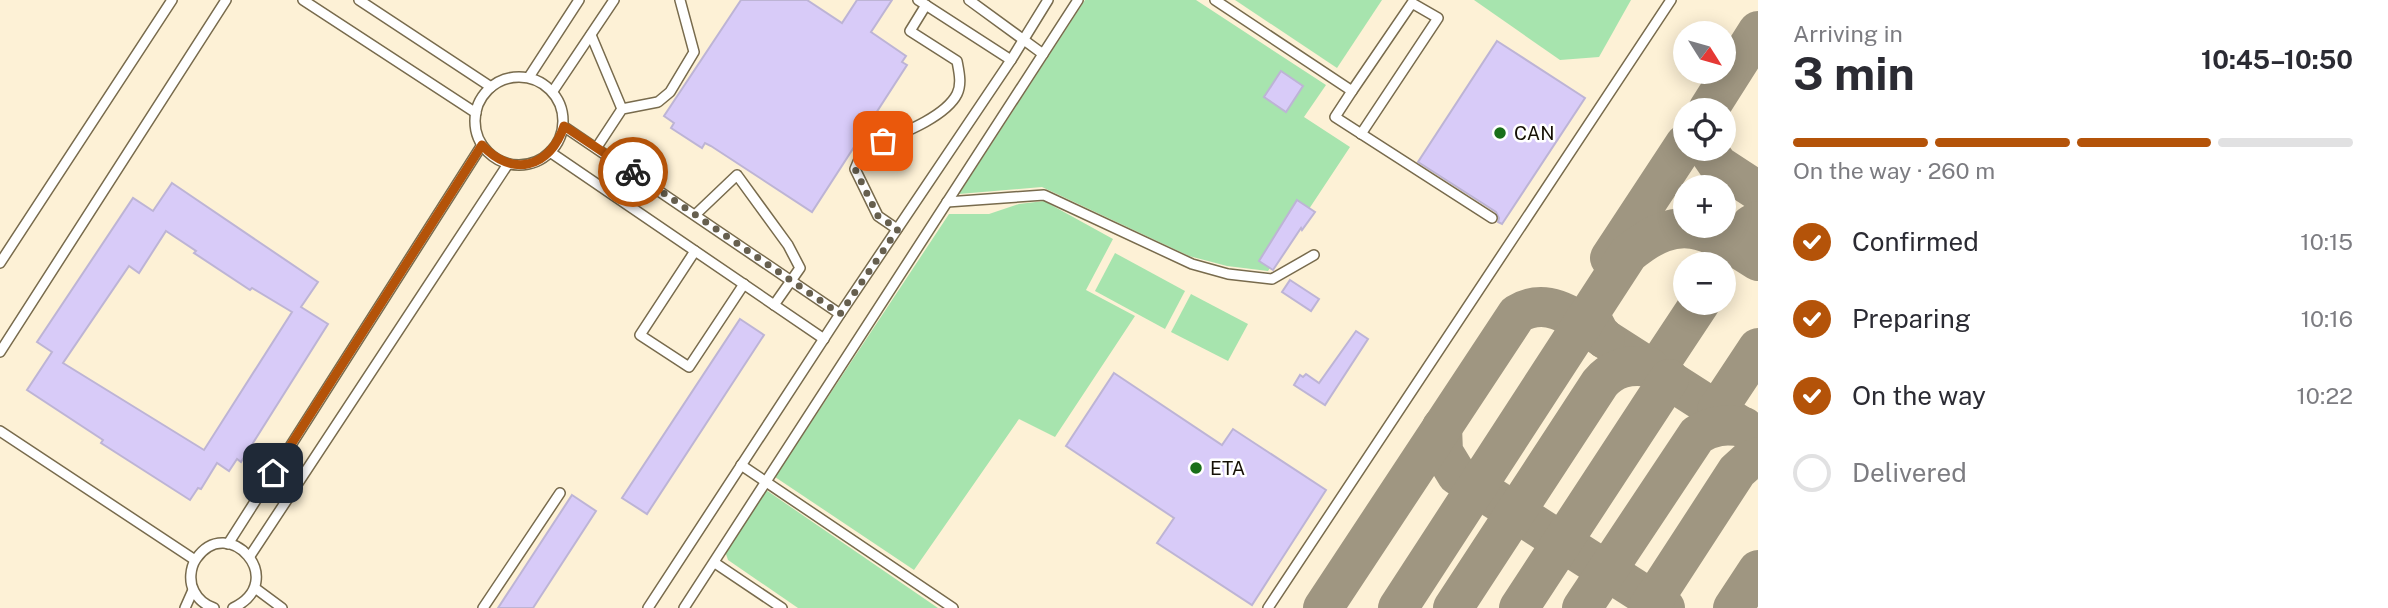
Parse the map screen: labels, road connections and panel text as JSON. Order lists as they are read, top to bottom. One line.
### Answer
{"places":["CAN","ETA"],"north":"bottom right","page":{"heading":["3 min","Arriving in","10:45–10:50"],"map_buttons":["+","−"],"bar":"On the way · 260 m","list":[["Confirmed","10:15"],["Preparing","10:16"],["On the way","10:22"],"Delivered"]}}
